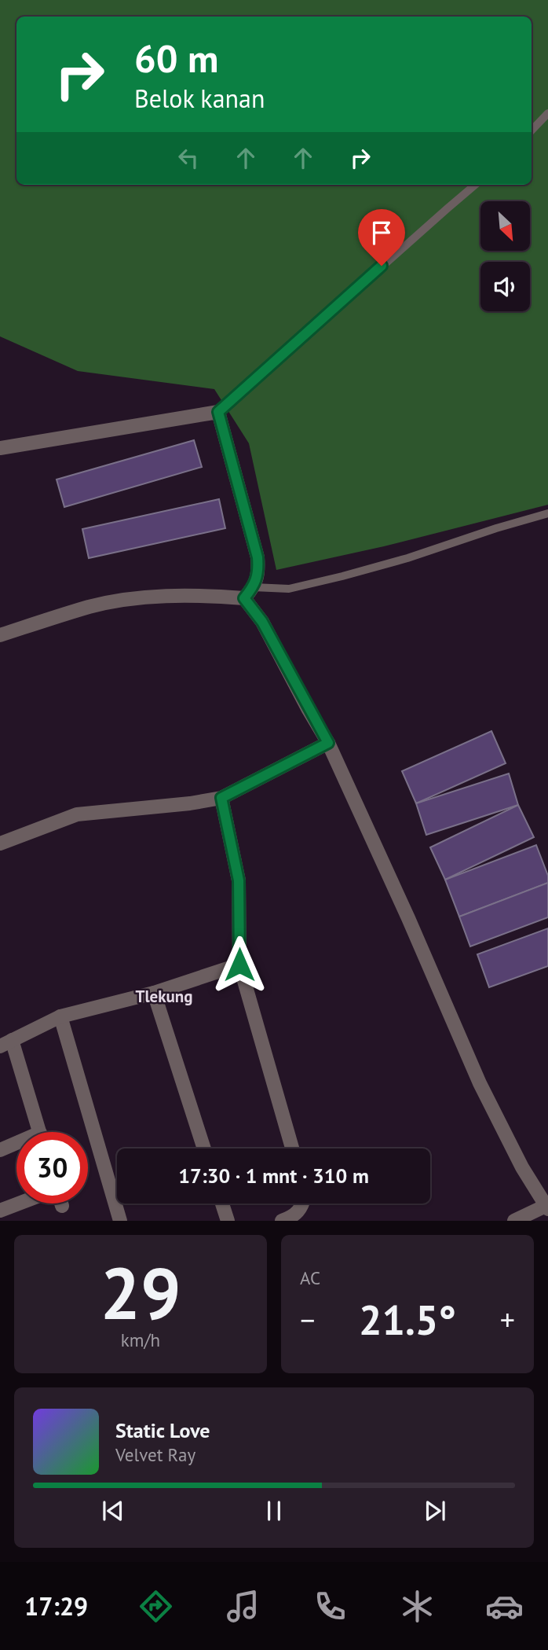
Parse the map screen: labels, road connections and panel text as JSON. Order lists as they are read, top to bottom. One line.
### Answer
{"districts":["Tlekung"],"north":"bottom right","page":{"turn":["60 m","Belok kanan"],"limit":"30","trip":"17:30 · 1 mnt · 310 m","tile":[["29","km/h"],"AC"],"heat":["−","21.5°","+"],"song":["Static Love","Velvet Ray"],"tabs":"17:29"}}
